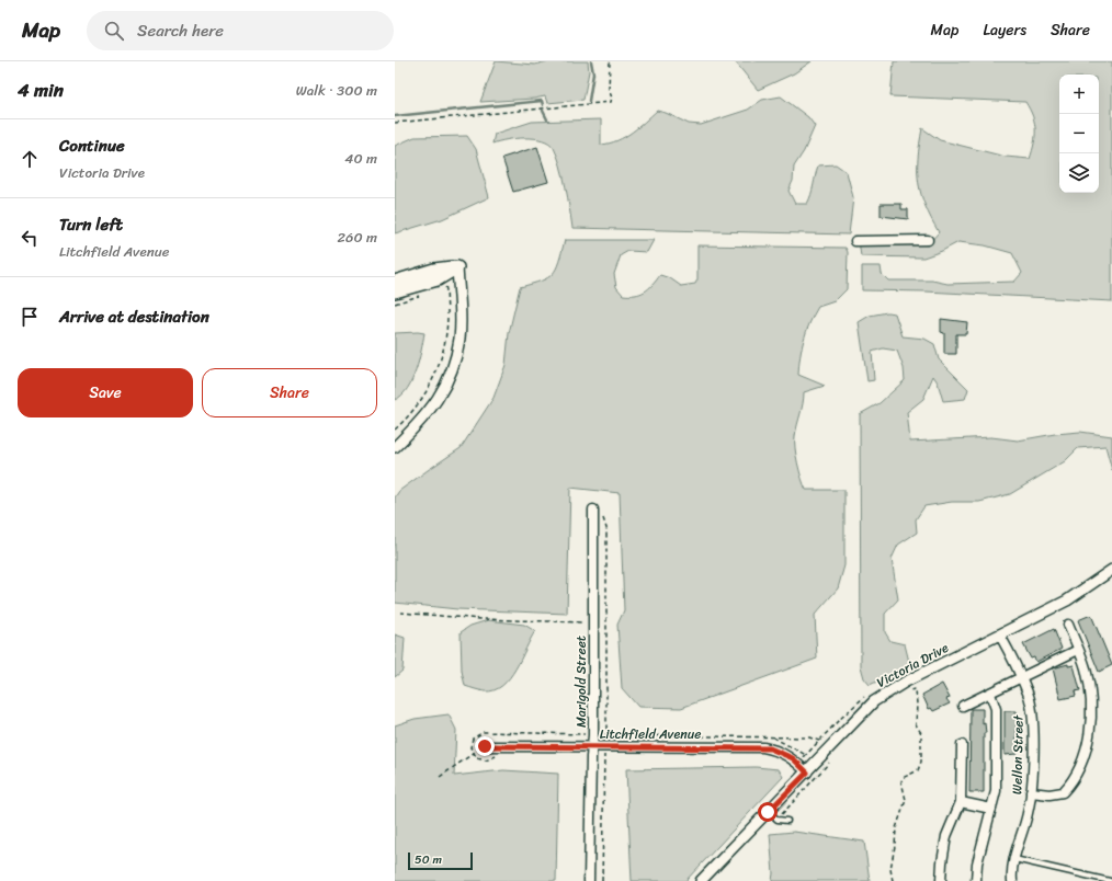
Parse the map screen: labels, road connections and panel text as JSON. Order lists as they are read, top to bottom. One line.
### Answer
{"streets":{"street":["Victoria Drive","Marigold Street","Litchfield Avenue","Wellon Street"]},"crossings":[["Victoria Drive","Litchfield Avenue"],["Victoria Drive","Wellon Street"],["Marigold Street","Litchfield Avenue"]],"scale_bar":"50 m","page":{"header":"Map","search":"Search here","nav":["Map","Layers","Share"],"heading":["4 min","Walk · 300 m"],"map_buttons":["+","−"],"list":[["Continue","Victoria Drive","40 m"],["Turn left","Litchfield Avenue","260 m"],"Arrive at destination"],"buttons":["Save","Share"],"scale":"50 m"}}
